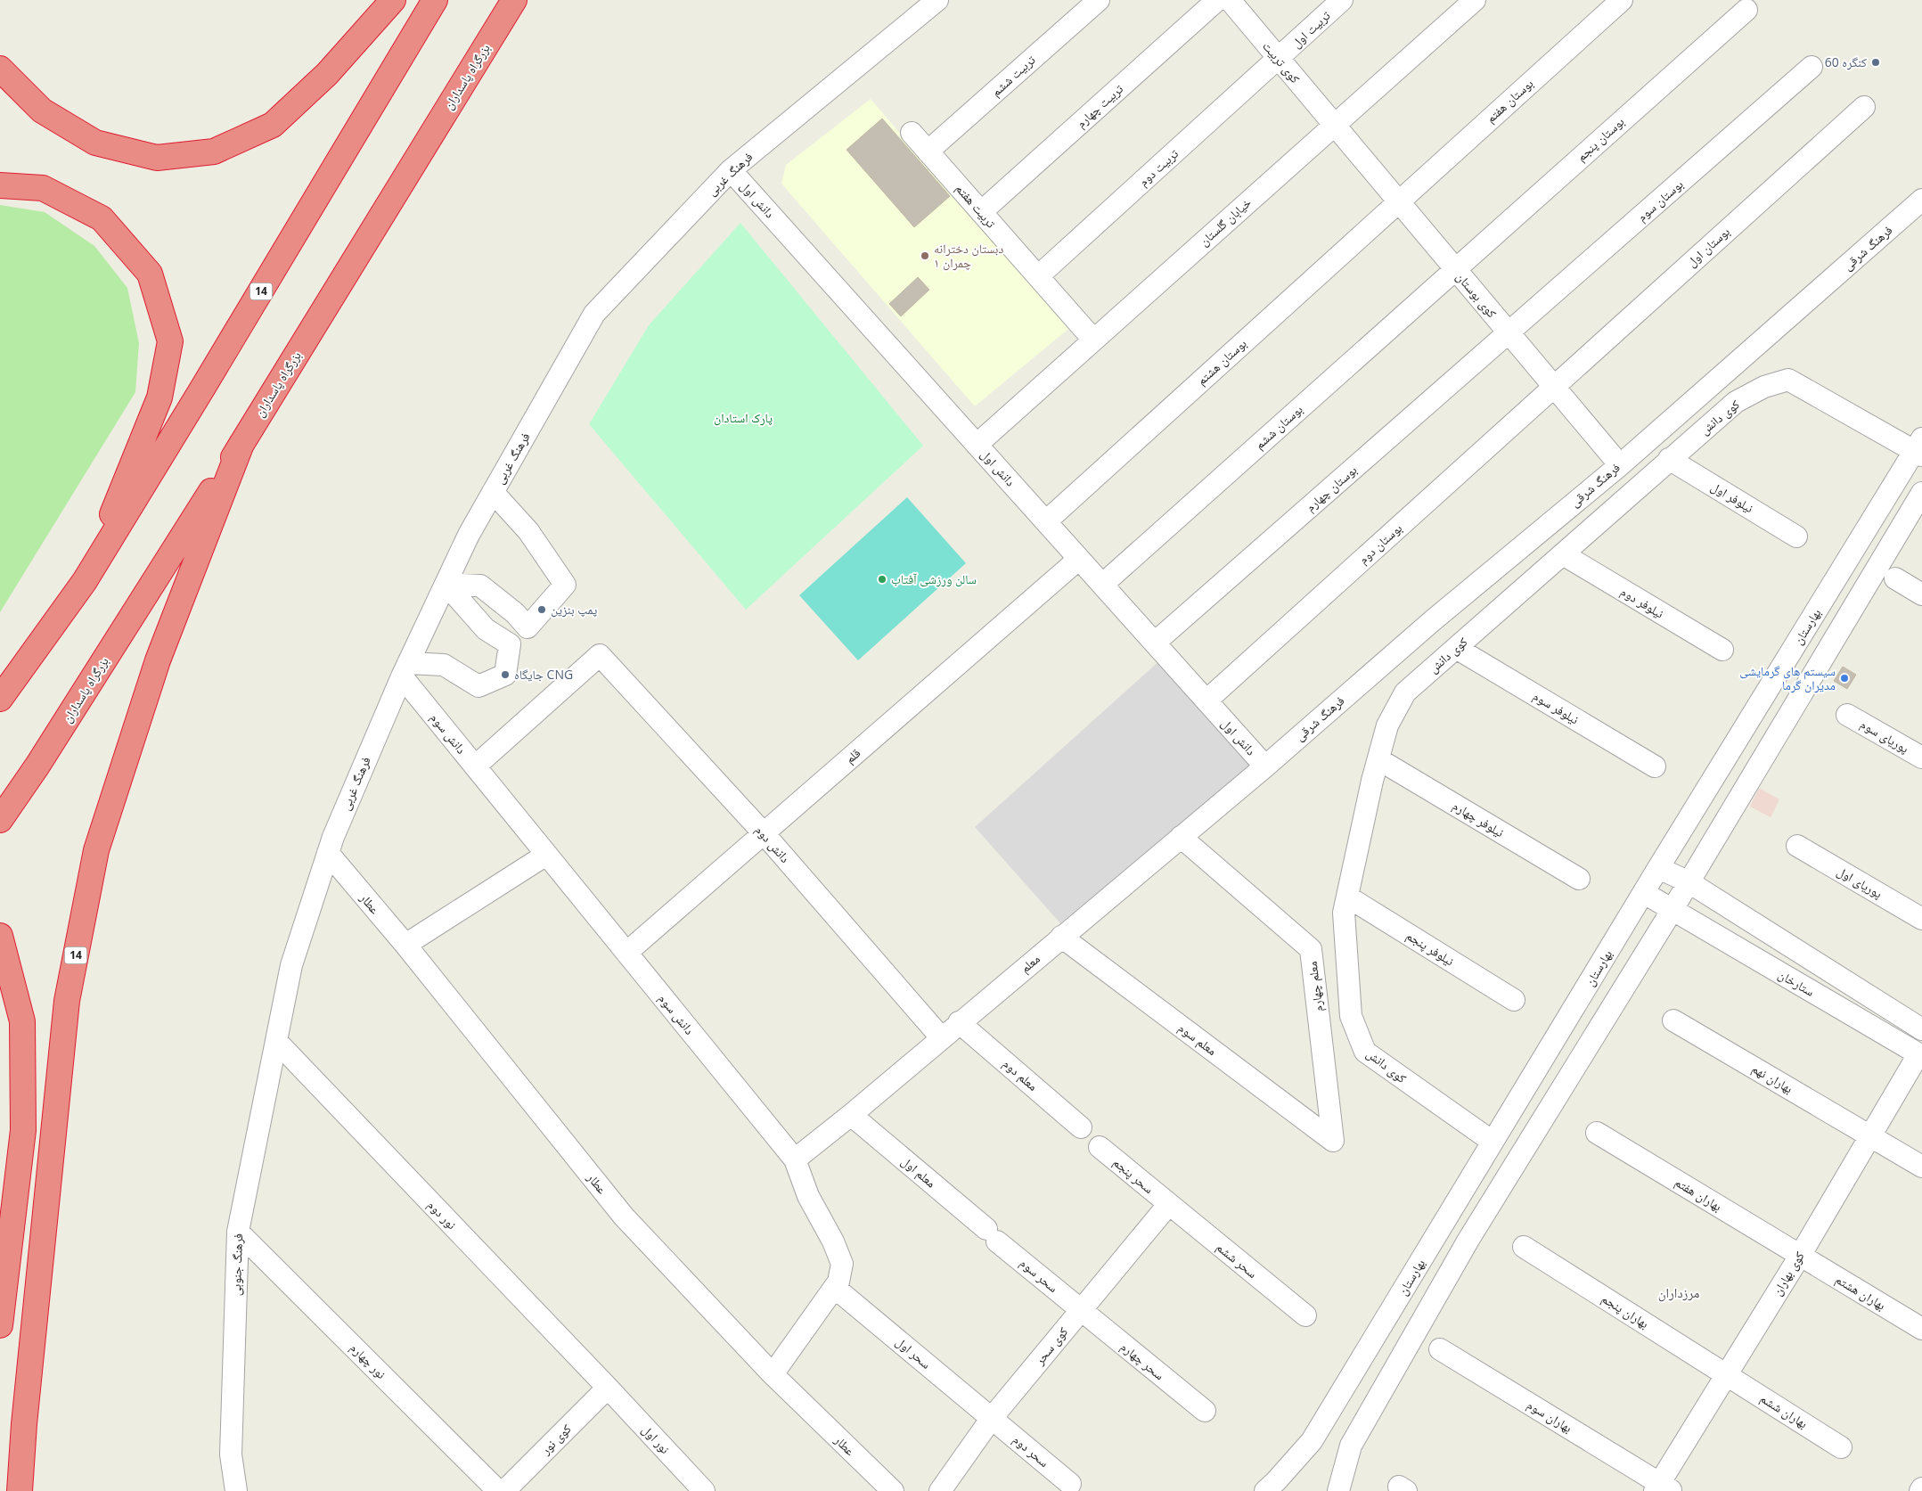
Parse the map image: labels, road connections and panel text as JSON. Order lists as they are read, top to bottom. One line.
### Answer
{"streets":{"highway":["بزرگراه پاسداران","14"],"street":["تربیت اول","کوی تربیت","تربیت ششم","بوستان هفتم","تربیت چهارم","بوستان پنجم","تربیت دوم","فرهنگ غربی","دانش اول","بوستان سوم","تربیت هفتم","خیابان گلستان","بوستان اول","فرهنگ شرقی","کوی بوستان","بوستان هشتم","کوی دانش","بوستان ششم","بوستان چهارم","نیلوفر اول","بوستان دوم","نیلوفر دوم","بهارستان","نیلوفر سوم","دانش سوم","پوریای سوم","قلم","نیلوفر چهارم","دانش دوم","پوریای اول","عطار","نیلوفر پنجم","معلم","ستارخان","معلم چهارم","معلم سوم","معلم دوم","بهاران نهم","معلم اول","سحر پنجم","بهاران هفتم","نور دوم","سحر ششم","فرهنگ جنوبی","کوی بهاران","سحر سوم","بهاران هشتم","بهاران پنجم","کوی سحر","سحر اول","نور چهارم","سحر چهارم","بهاران ششم","بهاران سوم","کوی نور","نور اول","سحر دوم"]},"crossings":[["تربیت اول","کوی تربیت"],["تربیت اول","تربیت دوم"],["کوی تربیت","تربیت دوم"],["کوی تربیت","خیابان گلستان"],["کوی تربیت","کوی بوستان"],["تربیت ششم","تربیت هفتم"],["بزرگراه پاسداران","14"],["بوستان هفتم","کوی بوستان"],["بوستان هفتم","بوستان هشتم"],["تربیت چهارم","تربیت هفتم"],["بوستان پنجم","کوی بوستان"],["بوستان پنجم","بوستان ششم"],["تربیت دوم","تربیت هفتم"],["فرهنگ غربی","دانش اول"],["فرهنگ غربی","دانش سوم"],["فرهنگ غربی","عطار"],["فرهنگ غربی","نور دوم"],["فرهنگ غربی","فرهنگ جنوبی"],["دانش اول","خیابان گلستان"],["دانش اول","فرهنگ شرقی"],["دانش اول","بوستان هشتم"],["دانش اول","بوستان ششم"],["دانش اول","بوستان چهارم"],["دانش اول","بوستان دوم"],["دانش اول","قلم"],["دانش اول","معلم"],["بوستان سوم","کوی بوستان"],["بوستان سوم","بوستان چهارم"],["تربیت هفتم","خیابان گلستان"],["خیابان گلستان","کوی بوستان"],["بوستان اول","کوی بوستان"],["بوستان اول","بوستان دوم"],["فرهنگ شرقی","کوی بوستان"],["فرهنگ شرقی","معلم"],["کوی بوستان","بوستان هشتم"],["کوی بوستان","بوستان ششم"],["کوی بوستان","بوستان چهارم"],["کوی بوستان","بوستان دوم"],["کوی دانش","نیلوفر اول"],["کوی دانش","نیلوفر دوم"],["کوی دانش","بهارستان"],["کوی دانش","نیلوفر سوم"],["کوی دانش","نیلوفر چهارم"],["کوی دانش","نیلوفر پنجم"],["بهارستان","ستارخان"],["دانش سوم","قلم"],["دانش سوم","دانش دوم"],["دانش سوم","عطار"],["دانش سوم","معلم"],["دانش سوم","سحر اول"],["قلم","دانش دوم"],["دانش دوم","معلم"],["معلم","معلم چهارم"],["معلم","معلم سوم"],["معلم","معلم دوم"],["معلم","معلم اول"],["ستارخان","کوی بهاران"],["معلم چهارم","معلم سوم"],["بهاران نهم","کوی بهاران"],["معلم اول","سحر سوم"],["سحر پنجم","سحر ششم"],["سحر پنجم","کوی سحر"],["بهاران هفتم","کوی بهاران"],["بهاران هفتم","بهاران هشتم"],["نور دوم","فرهنگ جنوبی"],["نور دوم","کوی نور"],["نور دوم","نور اول"],["سحر ششم","کوی سحر"],["فرهنگ جنوبی","نور چهارم"],["کوی بهاران","بهاران هشتم"],["کوی بهاران","بهاران پنجم"],["کوی بهاران","بهاران ششم"],["کوی بهاران","بهاران سوم"],["سحر سوم","کوی سحر"],["سحر سوم","سحر چهارم"],["بهاران پنجم","بهاران ششم"],["کوی سحر","سحر اول"],["کوی سحر","سحر چهارم"],["کوی سحر","سحر دوم"],["سحر اول","سحر دوم"],["کوی نور","نور اول"]],"districts":["مرزداران"],"parks":["پارک استادان"],"places":["کنگره 60","دبستان دخترانه چمران ۱","سالن ورزشی آفتاب","پمپ بنزین","جایگاه CNG","سیستم های گرمایشی مدیران گرما"]}
